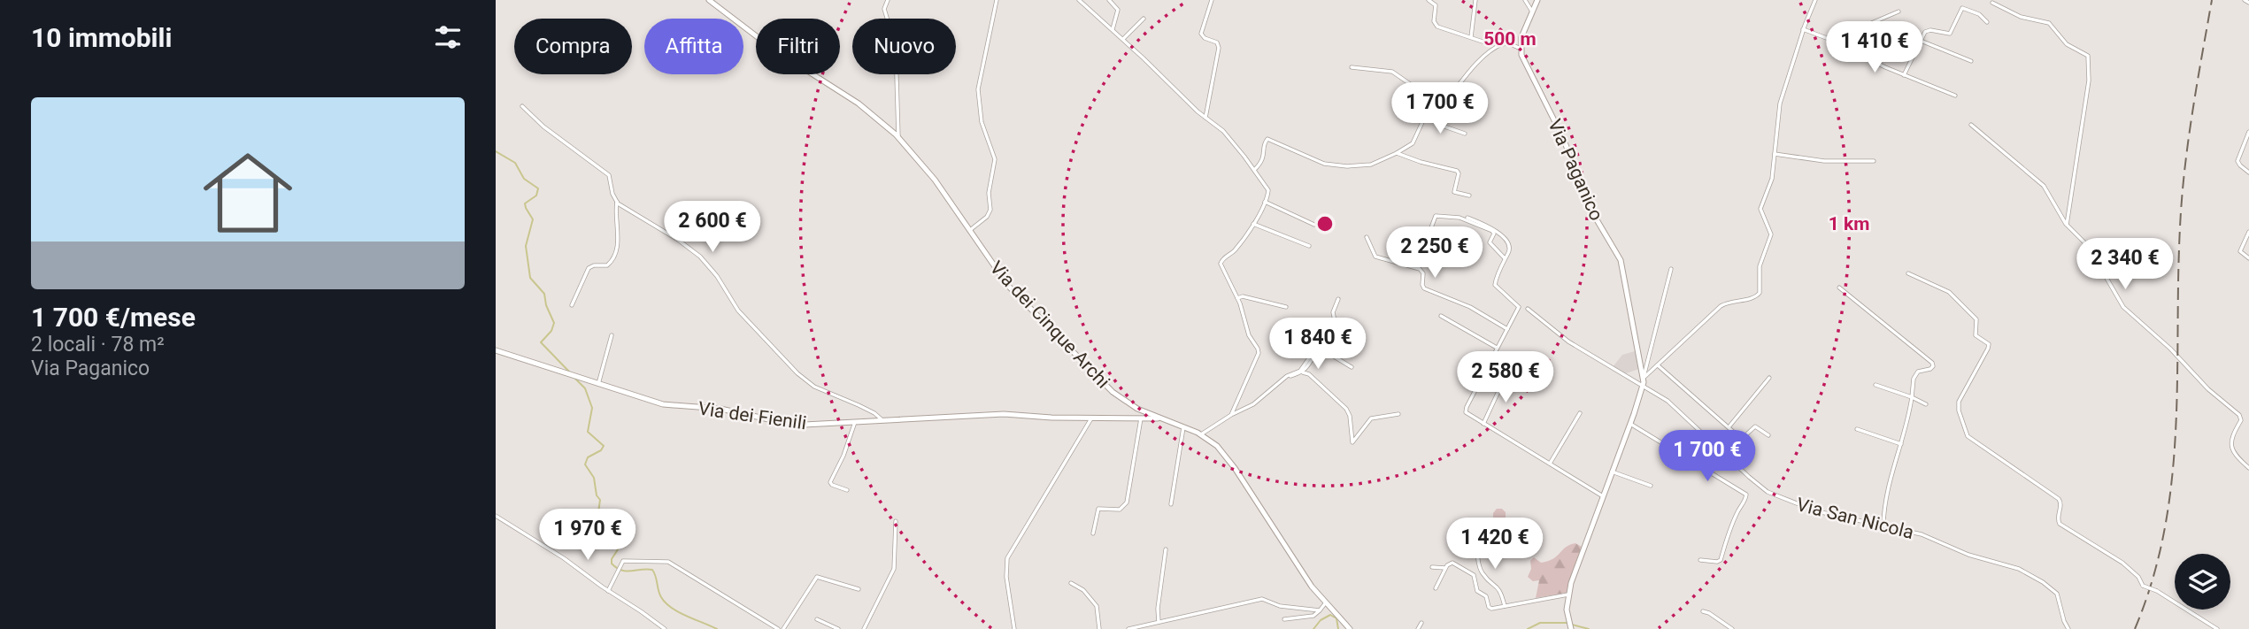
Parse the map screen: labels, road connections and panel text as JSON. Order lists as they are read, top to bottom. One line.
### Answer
{"streets":{"street":["Via Paganico","Via dei Cinque Archi","Via dei Fienili","Via San Nicola"]},"crossings":[["Via Paganico","Via San Nicola"],["Via dei Cinque Archi","Via dei Fienili"]],"page":{"heading":"10 immobili","chip":["Compra","Affitta","Filtri","Nuovo"],"price":["1 410 €","1 700 €","2 600 €","2 250 €","2 340 €","1 840 €","2 580 €","1 700 €","1 970 €","1 420 €"],"list":[{"name":"1 700 €/mese","note":"2 locali · 78 m² · Via Paganico"}]},"rings":["500 m","1 km"]}
